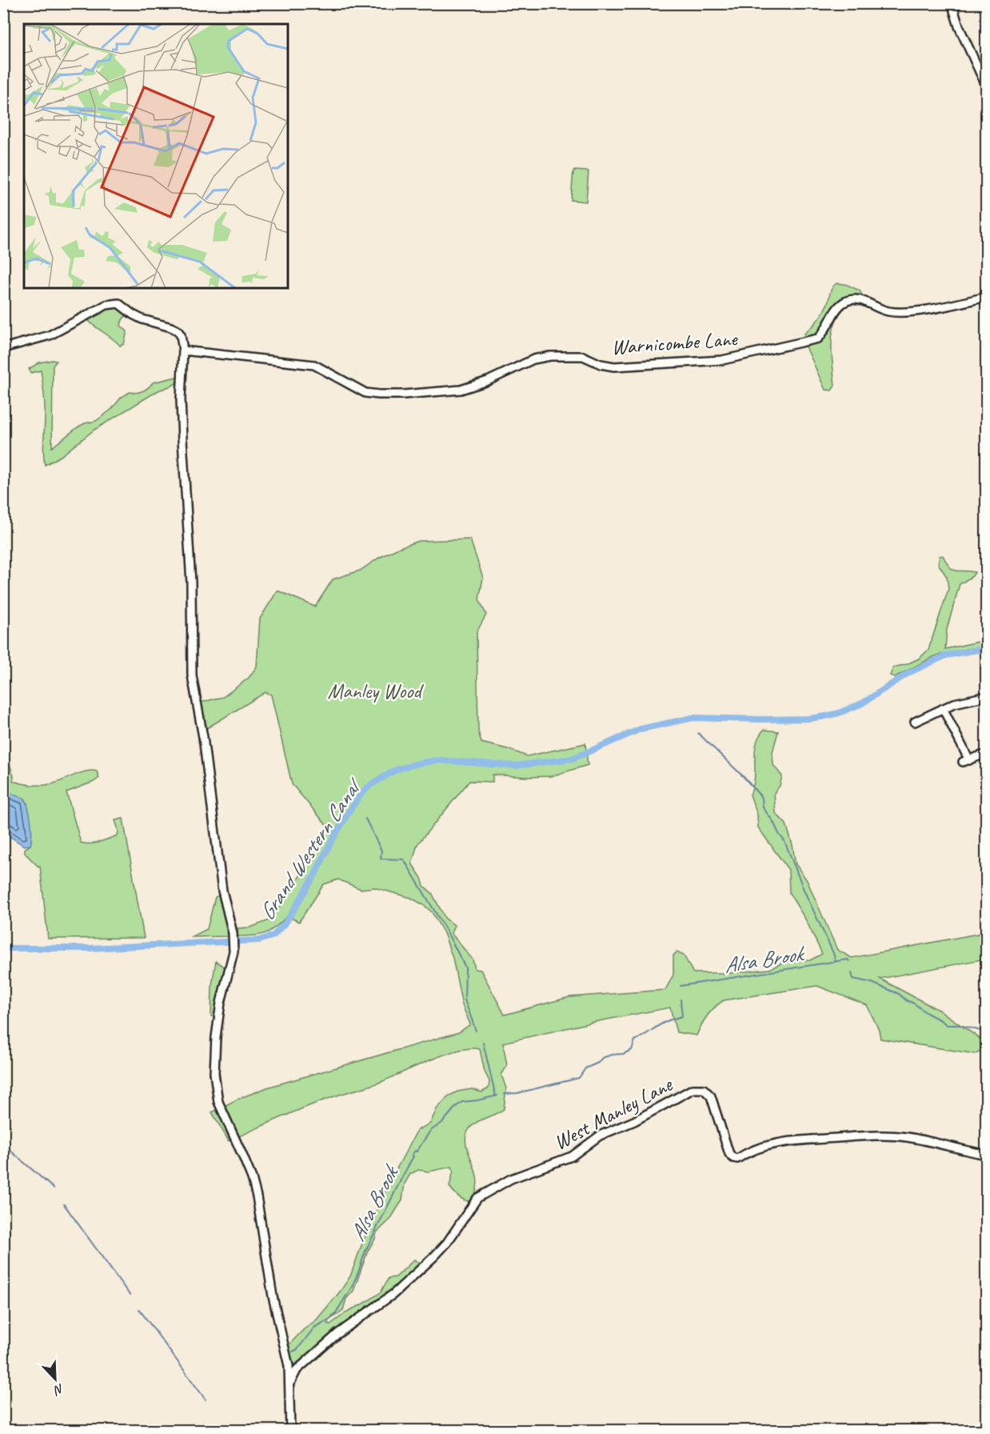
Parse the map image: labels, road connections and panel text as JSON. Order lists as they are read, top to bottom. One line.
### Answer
{"streets":{"street":["Warnicombe Lane","West Manley Lane"]},"water":["Grand Western Canal","Alsa Brook"],"parks":["Manley Wood"],"north":"bottom right"}
